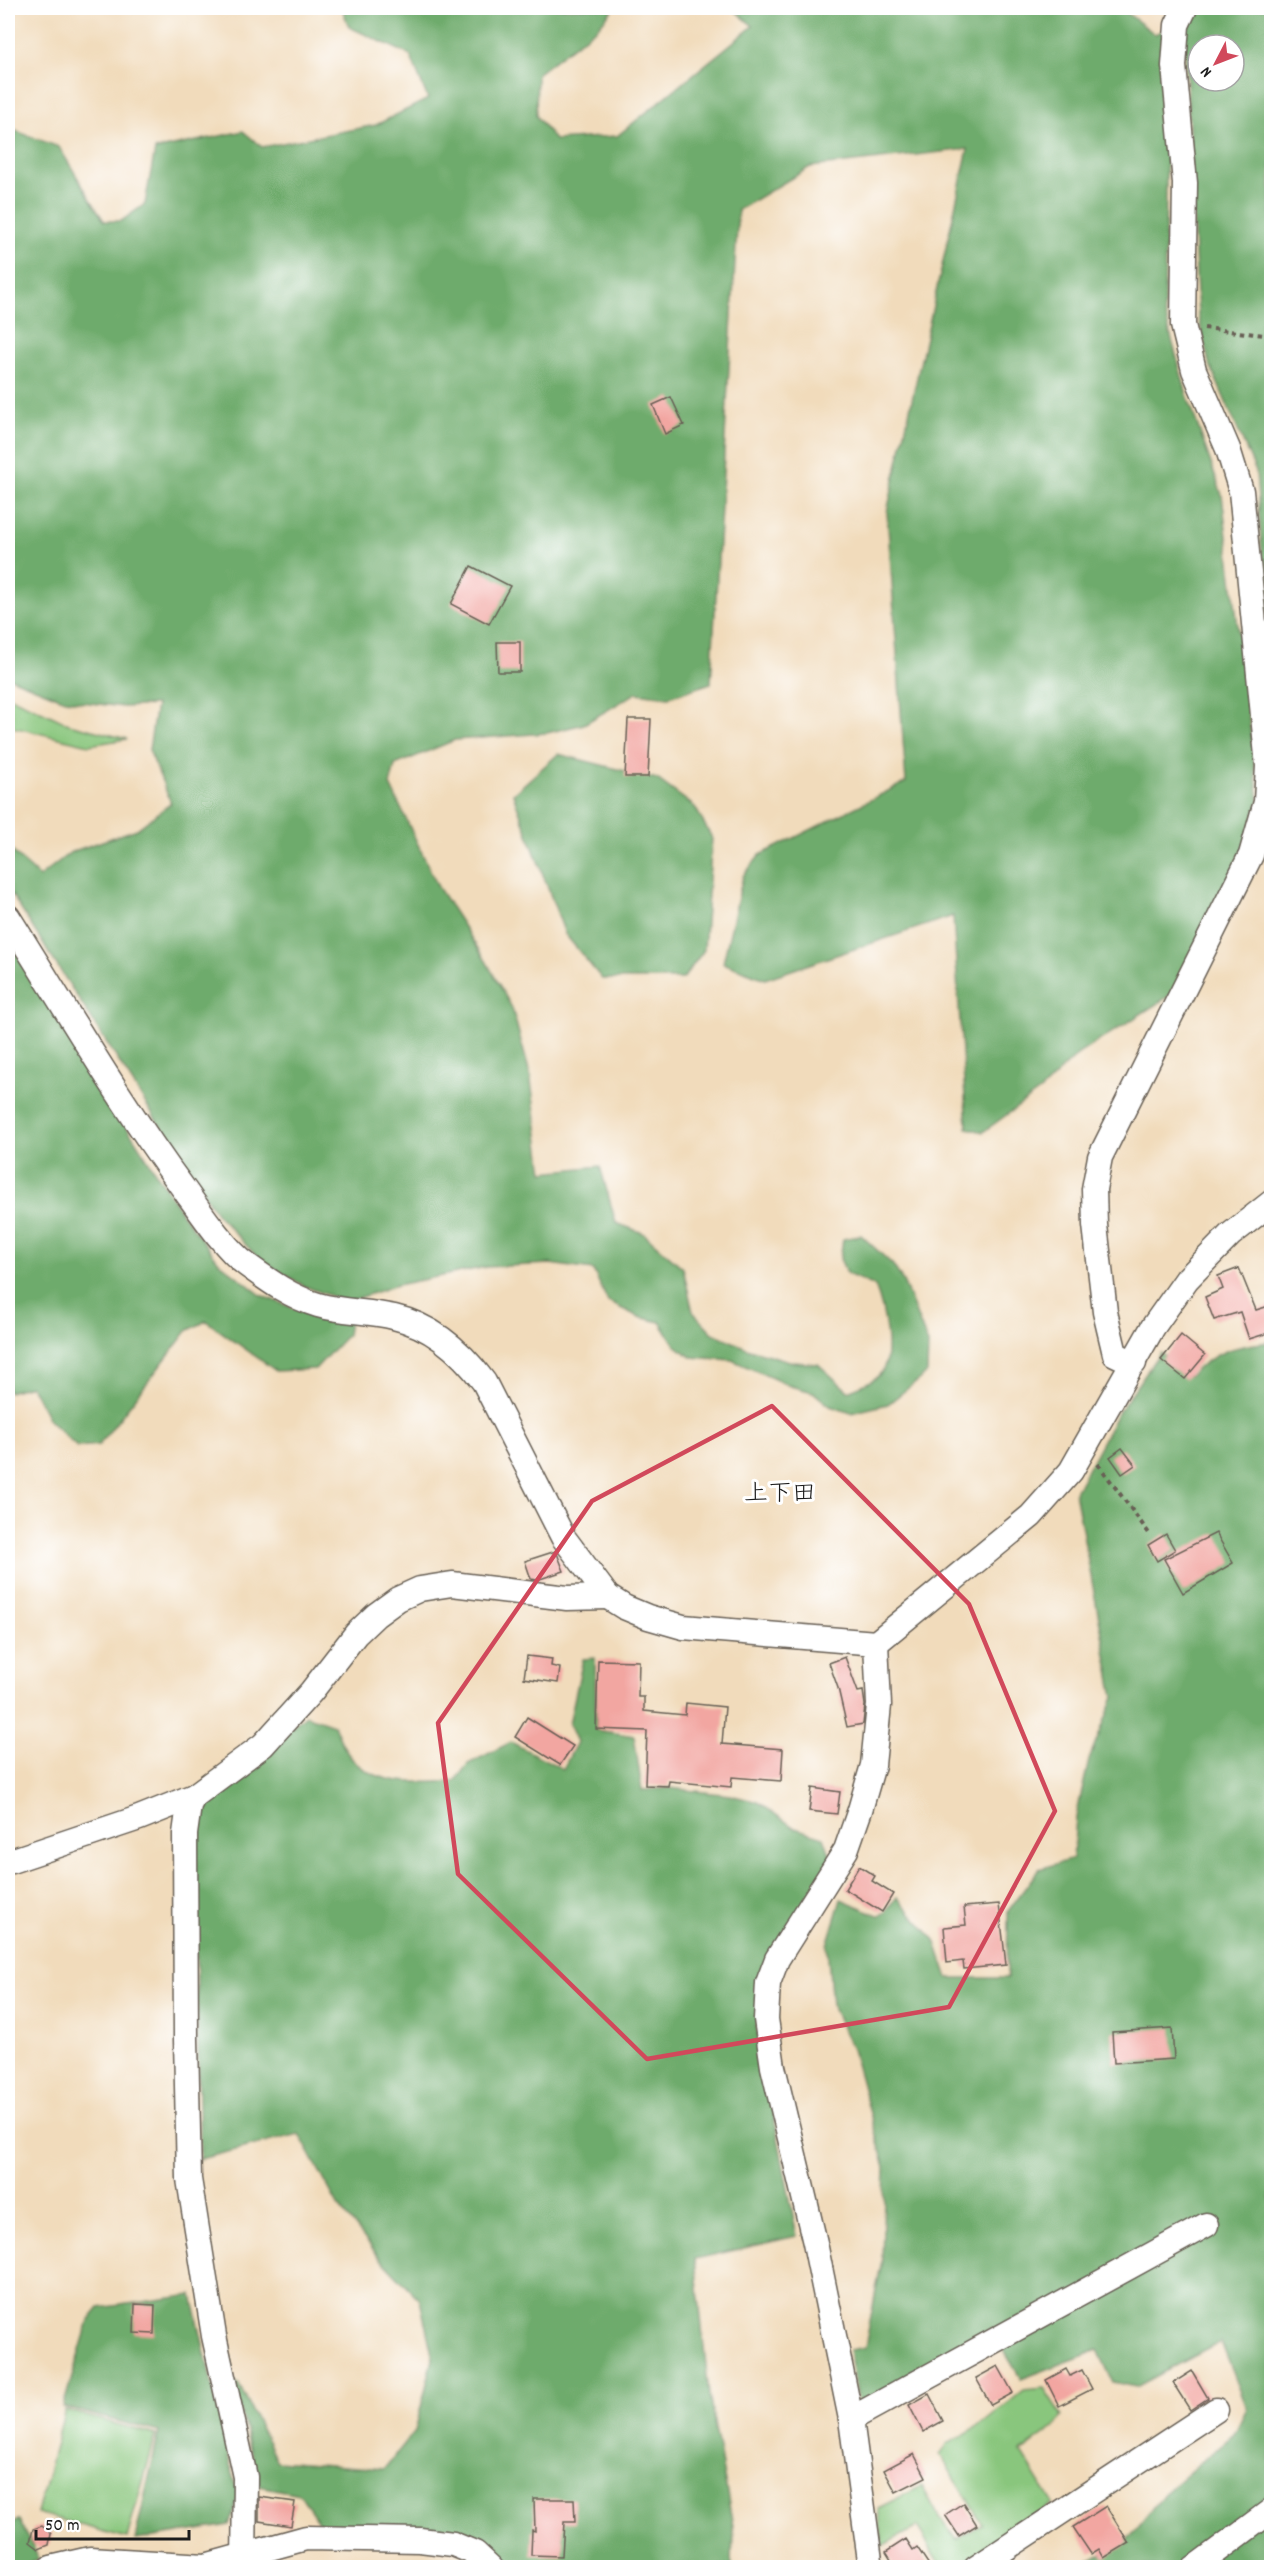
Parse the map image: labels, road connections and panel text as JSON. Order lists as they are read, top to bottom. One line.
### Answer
{"districts":["上下田"],"scale_bar":"50 m","north":"bottom left"}
